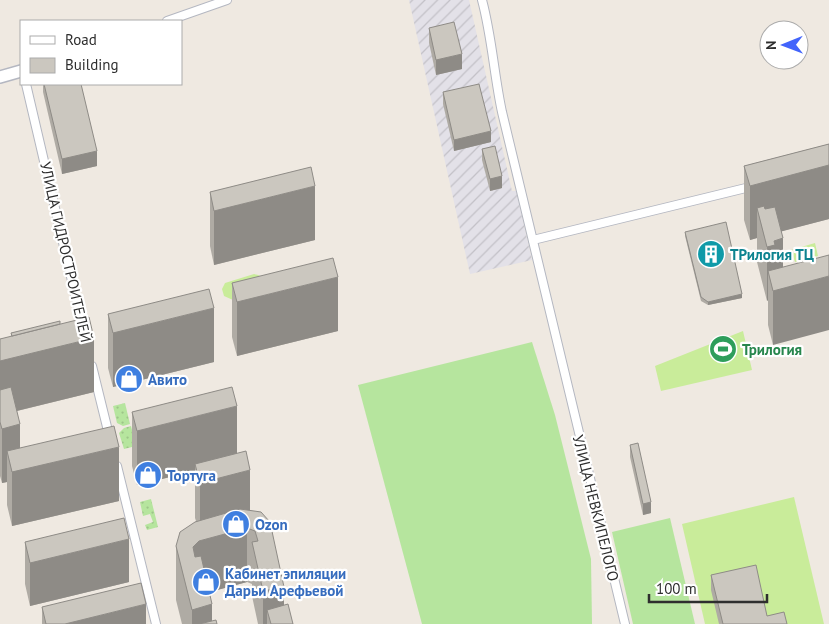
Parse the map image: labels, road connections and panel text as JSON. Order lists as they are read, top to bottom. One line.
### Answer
{"streets":{"street":["УЛИЦА ГИДРОСТРОИТЕЛЕЙ","УЛИЦА НЕВКИПЕЛОГО"]},"places":{"building":["ТРилогия ТЦ"],"sports":["Трилогия"],"shop":["Авито","Тортуга","Ozon","Кабинет эпиляции Дарьи Арефьевой"]},"legend":["Road","Building"],"scale_bar":"100 m","north":"left"}
